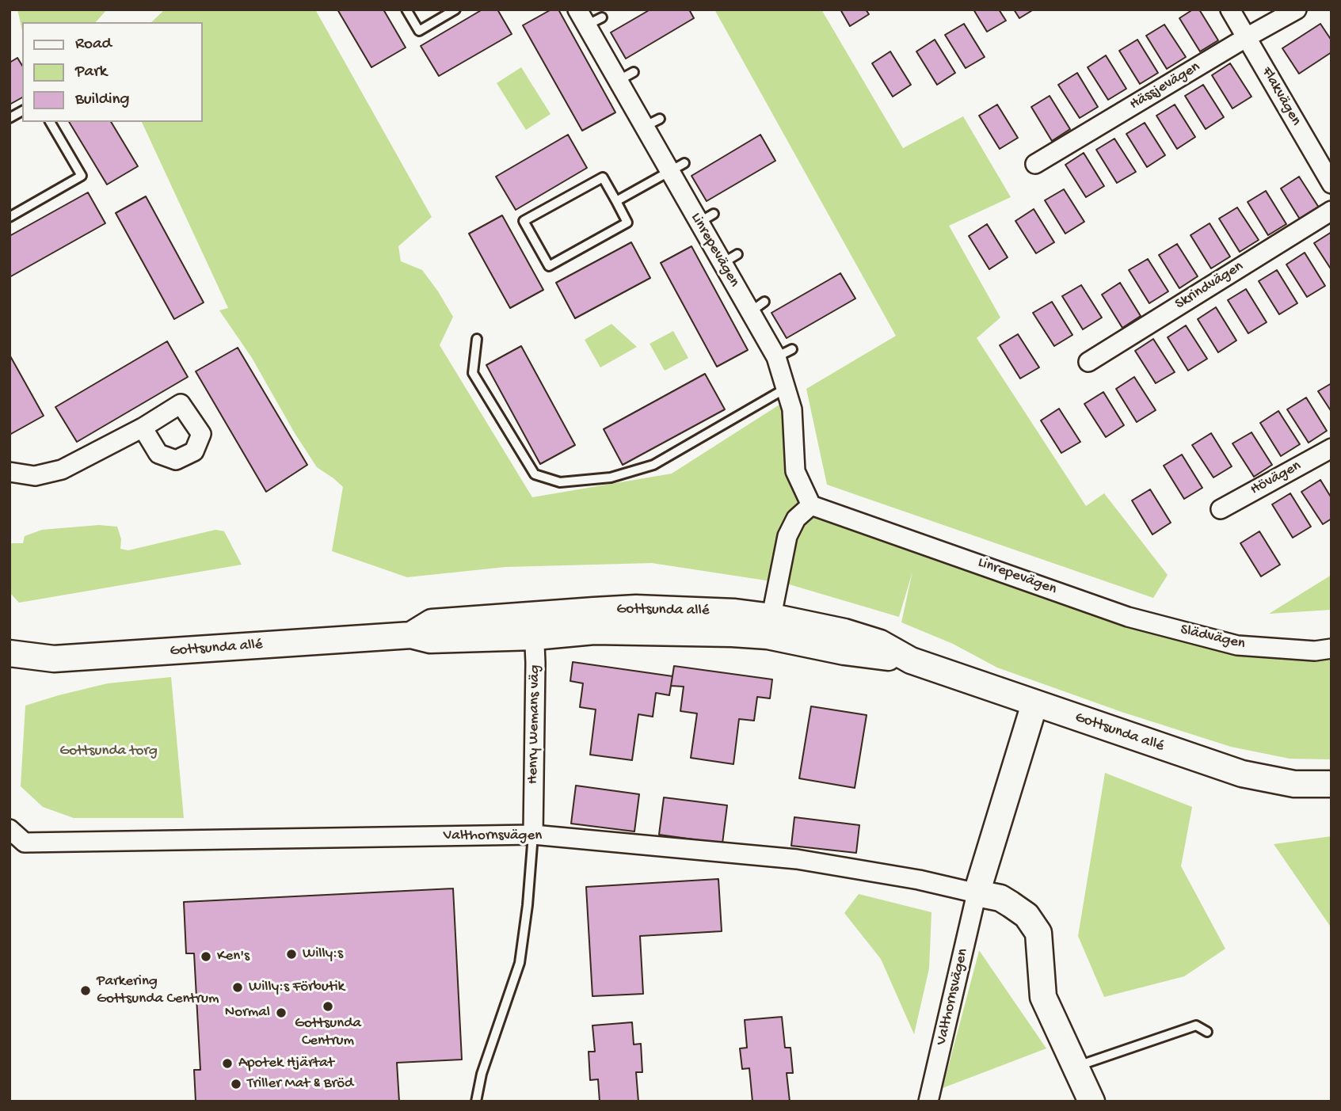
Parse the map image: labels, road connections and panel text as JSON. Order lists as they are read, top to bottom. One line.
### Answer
{"streets":{"street":["Hässjevägen","Flakvägen","Linrepevägen","Skrindvägen","Hövägen","Gottsunda allé","Slädvägen","Henry Wemans väg","Valthornsvägen"]},"crossings":[["Hässjevägen","Flakvägen"],["Linrepevägen","Slädvägen"],["Gottsunda allé","Henry Wemans väg"],["Gottsunda allé","Valthornsvägen"],["Henry Wemans väg","Valthornsvägen"]],"parks":["Gottsunda torg"],"places":["Willy:s","Ken's","Willy:s Förbutik","Parkering Gottsunda Centrum","Gottsunda Centrum","Normal","Apotek Hjärtat","Triller Mat & Bröd"],"legend":["Road","Park","Building"]}
